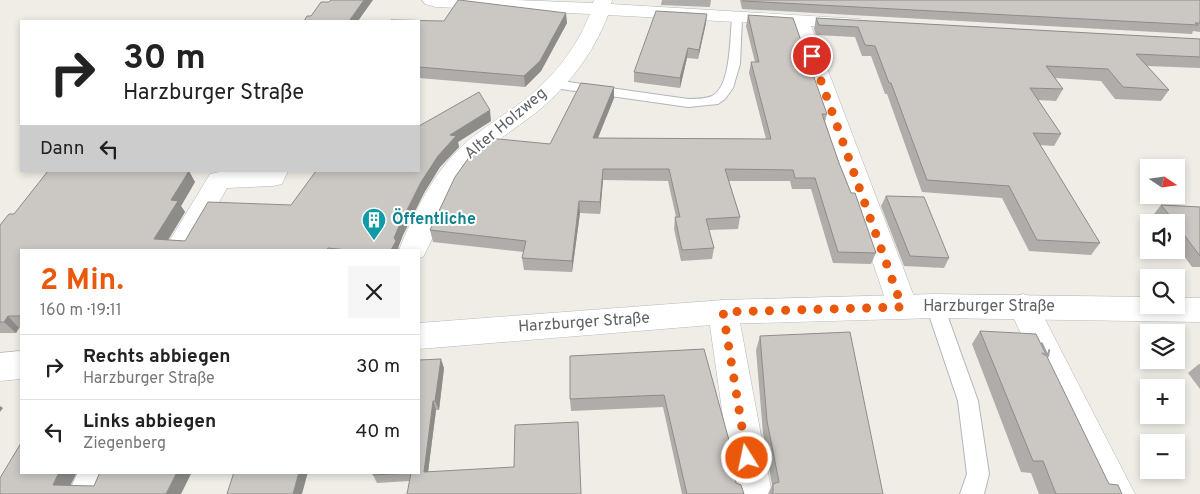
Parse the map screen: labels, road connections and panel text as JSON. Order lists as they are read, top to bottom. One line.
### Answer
{"streets":{"street":["Alter Holzweg","Harzburger Straße"]},"places":{"building":["Öffentliche"]},"north":"right","page":{"turn":["30 m","Harzburger Straße"],"then":"Dann","map_buttons":["+","−"],"heading":["2 Min.","160 m · 19:11"],"list":[{"name":"Rechts abbiegen","note":"Harzburger Straße","value":"30 m"},{"name":"Links abbiegen","note":"Ziegenberg","value":"40 m"}]}}
